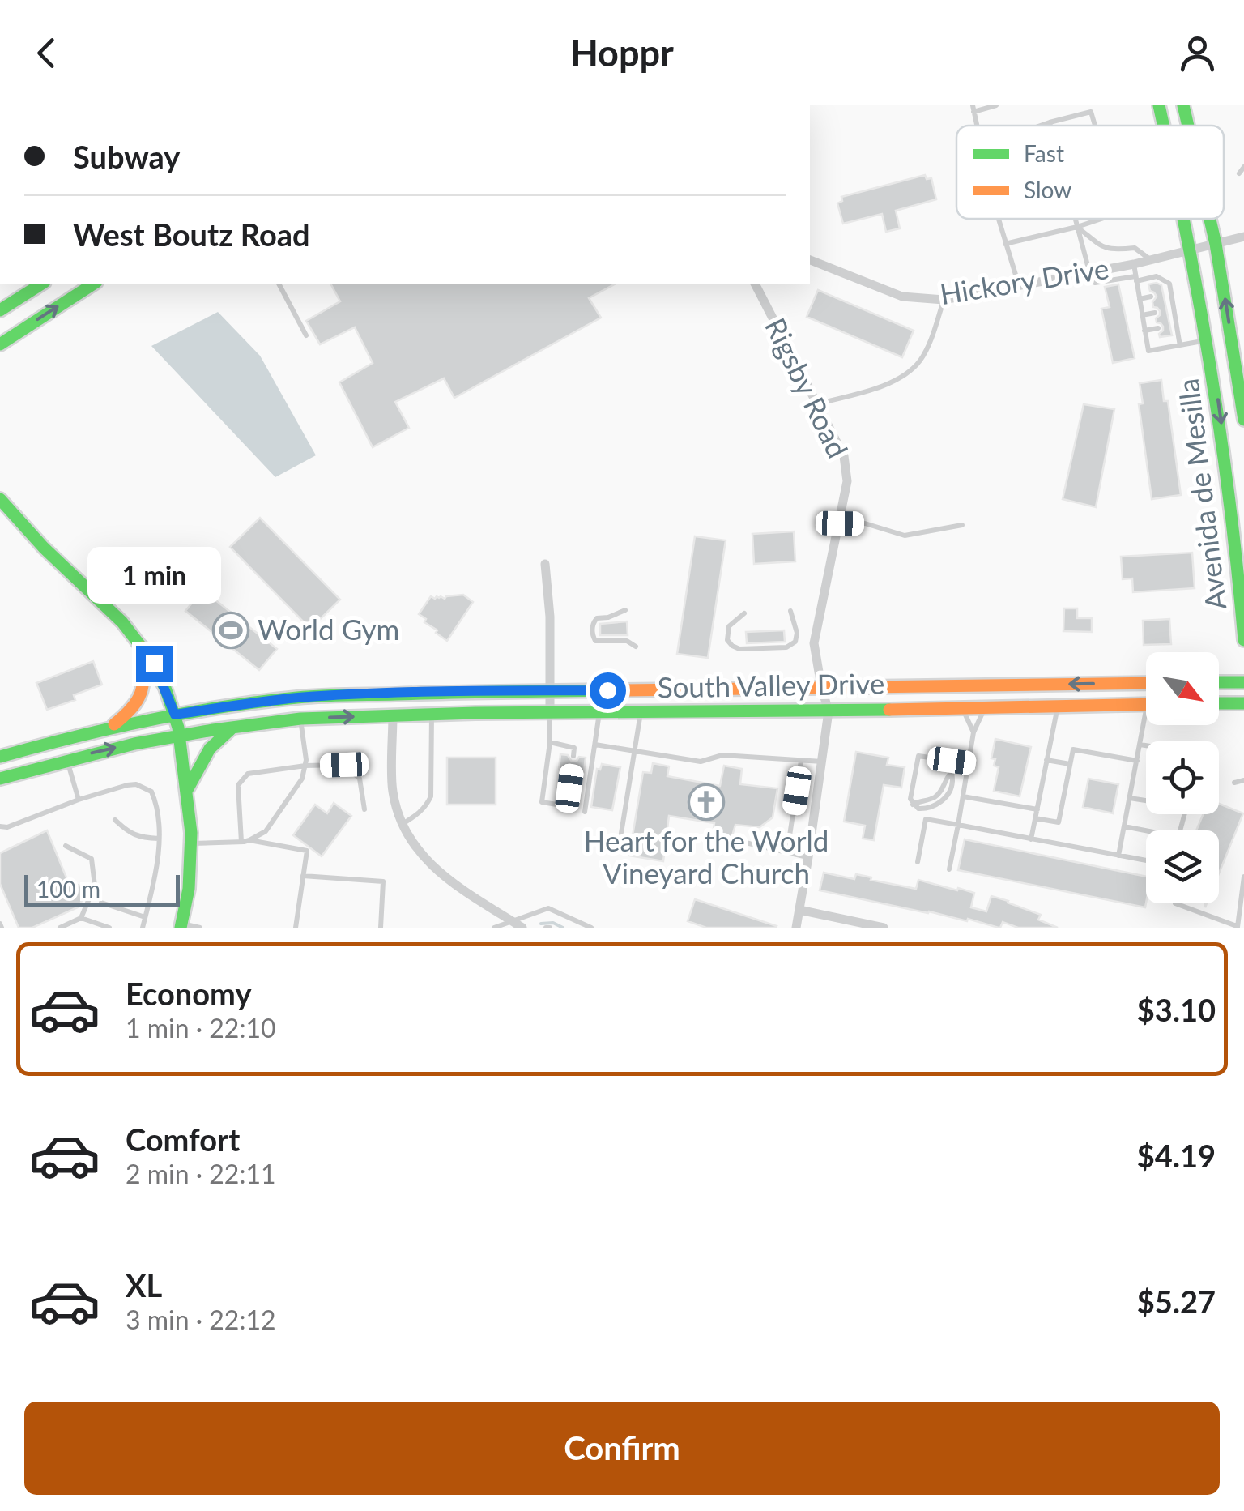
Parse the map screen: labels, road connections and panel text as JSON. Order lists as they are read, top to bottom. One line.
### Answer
{"streets":{"main road":["Avenida de Mesilla","South Valley Drive"],"street":["Hickory Drive","Rigsby Road"]},"crossings":[["Hickory Drive","Avenida de Mesilla"],["Rigsby Road","South Valley Drive"]],"places":{"sports":["World Gym"],"church":["Heart for the World Vineyard Church"]},"legend":["Fast","Slow"],"scale_bar":"100 m","north":"bottom right","page":{"header":"Hoppr","banner":["Subway","West Boutz Road"],"bubble":"1 min","scale":"100 m","list":[{"name":"Economy","note":"1 min · 22:10","value":"$3.10"},{"name":"Comfort","note":"2 min · 22:11","value":"$4.19"},{"name":"XL","note":"3 min · 22:12","value":"$5.27"}],"buttons":"Confirm"}}
